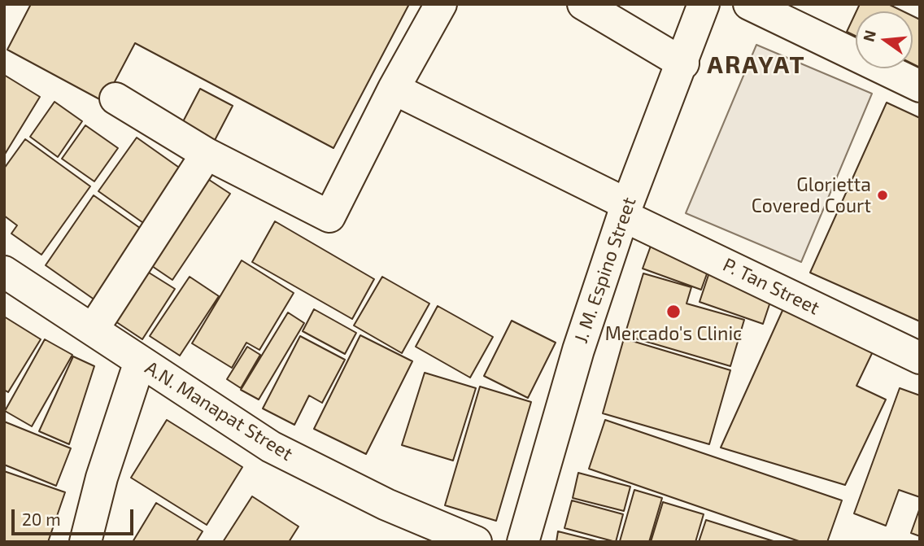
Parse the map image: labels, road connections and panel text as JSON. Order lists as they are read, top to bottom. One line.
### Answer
{"streets":{"street":["J. M. Espino Street","P. Tan Street","A.N. Manapat Street"]},"crossings":[["J. M. Espino Street","P. Tan Street"]],"districts":["ARAYAT"],"places":["Glorietta Covered Court","Mercado's Clinic"],"scale_bar":"20 m","north":"left"}
